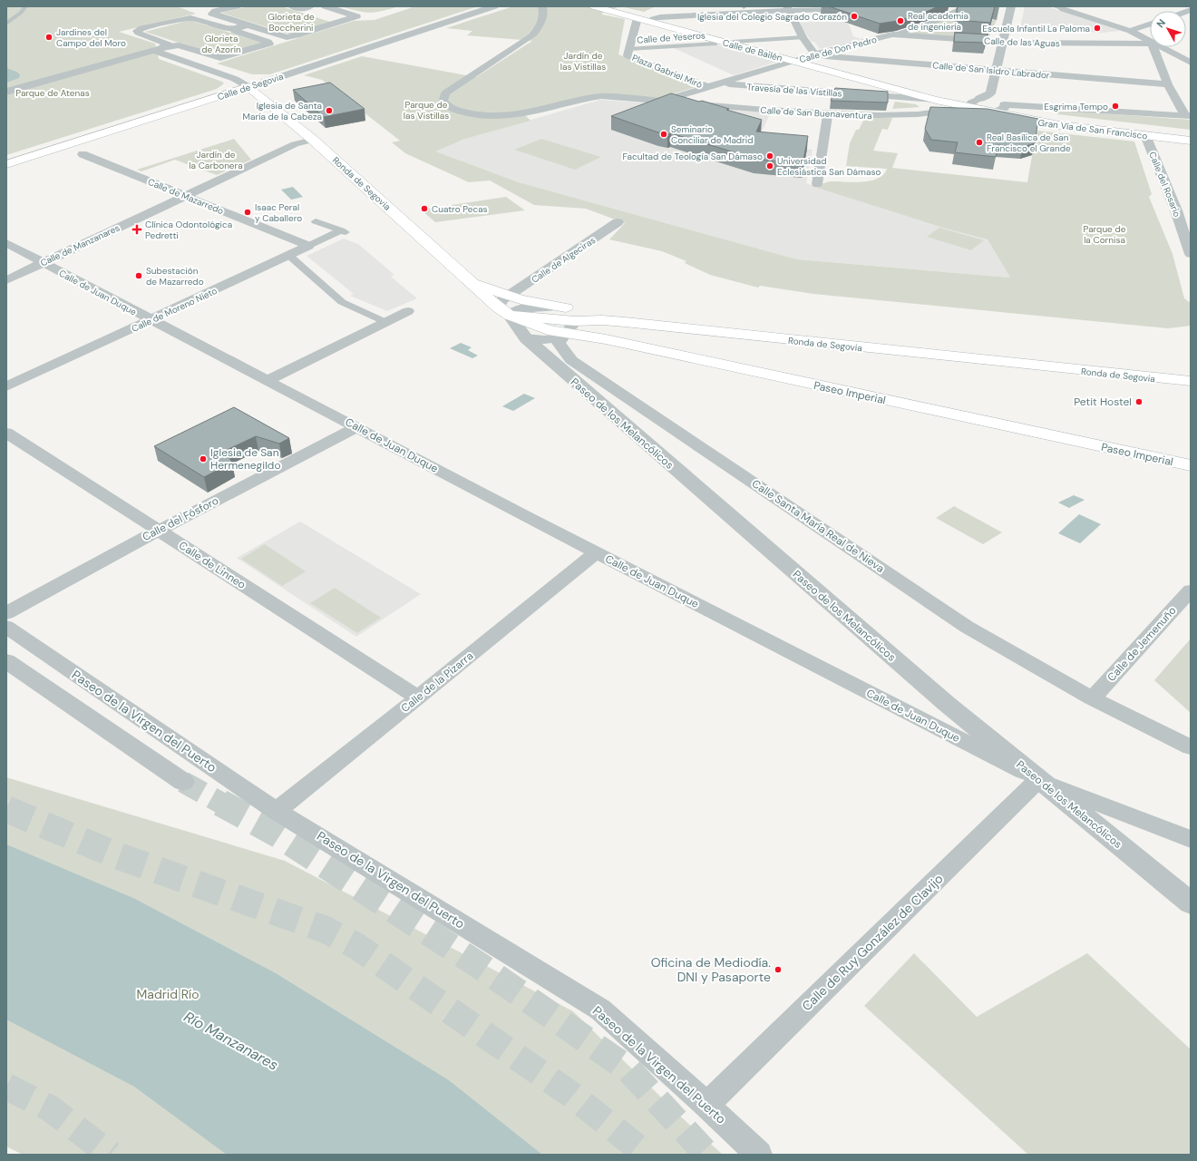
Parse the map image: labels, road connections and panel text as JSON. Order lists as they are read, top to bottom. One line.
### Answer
{"streets":{"main road":["Calle de Bailén","Calle de Segovia","Gran Vía de San Francisco","Ronda de Segovia","Paseo Imperial"],"street":["Calle de Yeseros","Calle de las Aguas","Calle de Don Pedro","Calle de San Isidro Labrador","Plaza Gabriel Miró","Travesía de las Vistillas","Calle de San Buenaventura","Calle del Rosario","Calle de Mazarredo","Calle de Manzanares","Calle de Algeciras","Calle de Juan Duque","Calle de Moreno Nieto","Paseo de los Melancólicos","Calle del Fósforo","Calle Santa María Real de Nieva","Calle de Linneo","Calle de Jemenuño","Calle de la Pizarra","Paseo de la Virgen del Puerto","Calle de Ruy González de Clavijo"]},"crossings":[["Calle de Yeseros","Plaza Gabriel Miró"],["Calle de las Aguas","Calle de Don Pedro"],["Calle de Don Pedro","Calle de Bailén"],["Calle de Don Pedro","Calle de San Isidro Labrador"],["Calle de Don Pedro","Plaza Gabriel Miró"],["Calle de Don Pedro","Travesía de las Vistillas"],["Plaza Gabriel Miró","Calle de San Buenaventura"],["Calle de Segovia","Ronda de Segovia"],["Gran Vía de San Francisco","Calle del Rosario"],["Ronda de Segovia","Calle de Manzanares"],["Ronda de Segovia","Calle de Algeciras"],["Ronda de Segovia","Paseo Imperial"],["Ronda de Segovia","Paseo de los Melancólicos"],["Ronda de Segovia","Calle Santa María Real de Nieva"],["Calle de Mazarredo","Calle de Manzanares"],["Calle de Mazarredo","Calle de Moreno Nieto"],["Calle de Manzanares","Calle de Juan Duque"],["Calle de Algeciras","Paseo Imperial"],["Calle de Algeciras","Paseo de los Melancólicos"],["Calle de Juan Duque","Calle de Moreno Nieto"],["Calle de Juan Duque","Paseo de los Melancólicos"],["Calle de Juan Duque","Calle del Fósforo"],["Calle de Juan Duque","Calle de la Pizarra"],["Calle de Juan Duque","Calle de Ruy González de Clavijo"],["Paseo Imperial","Paseo de los Melancólicos"],["Paseo Imperial","Calle Santa María Real de Nieva"],["Paseo de los Melancólicos","Calle de Ruy González de Clavijo"],["Calle del Fósforo","Calle de Linneo"],["Calle Santa María Real de Nieva","Calle de Jemenuño"],["Calle de Linneo","Calle de la Pizarra"],["Calle de la Pizarra","Paseo de la Virgen del Puerto"],["Paseo de la Virgen del Puerto","Calle de Ruy González de Clavijo"]],"water":["Río Manzanares"],"parks":["Glorieta de Boccherini","Glorieta de Azorín","Jardín de las Vistillas","Parque de Atenas","Parque de las Vistillas","Jardín de la Carbonera","Parque de la Cornisa","Madrid Río"],"places":{"other":["Iglesia del Colegio Sagrado Corazón","Real academia de ingeniería","Escuela Infantil La Paloma","Jardines del Campo del Moro","Esgrima Tempo","Iglesia de Santa María de la Cabeza","Seminario Conciliar de Madrid","Real Basílica de San Francisco el Grande","Facultad de Teología San Dámaso","Universidad Eclesiástica San Dámaso","Cuatro Pecas","Isaac Peral y Caballero","Subestación de Mazarredo","Petit Hostel","Iglesia de San Hermenegildo","Oficina de Mediodía. DNI y Pasaporte"],"health":["Clínica Odontológica Pedretti"]},"north":"top left"}
